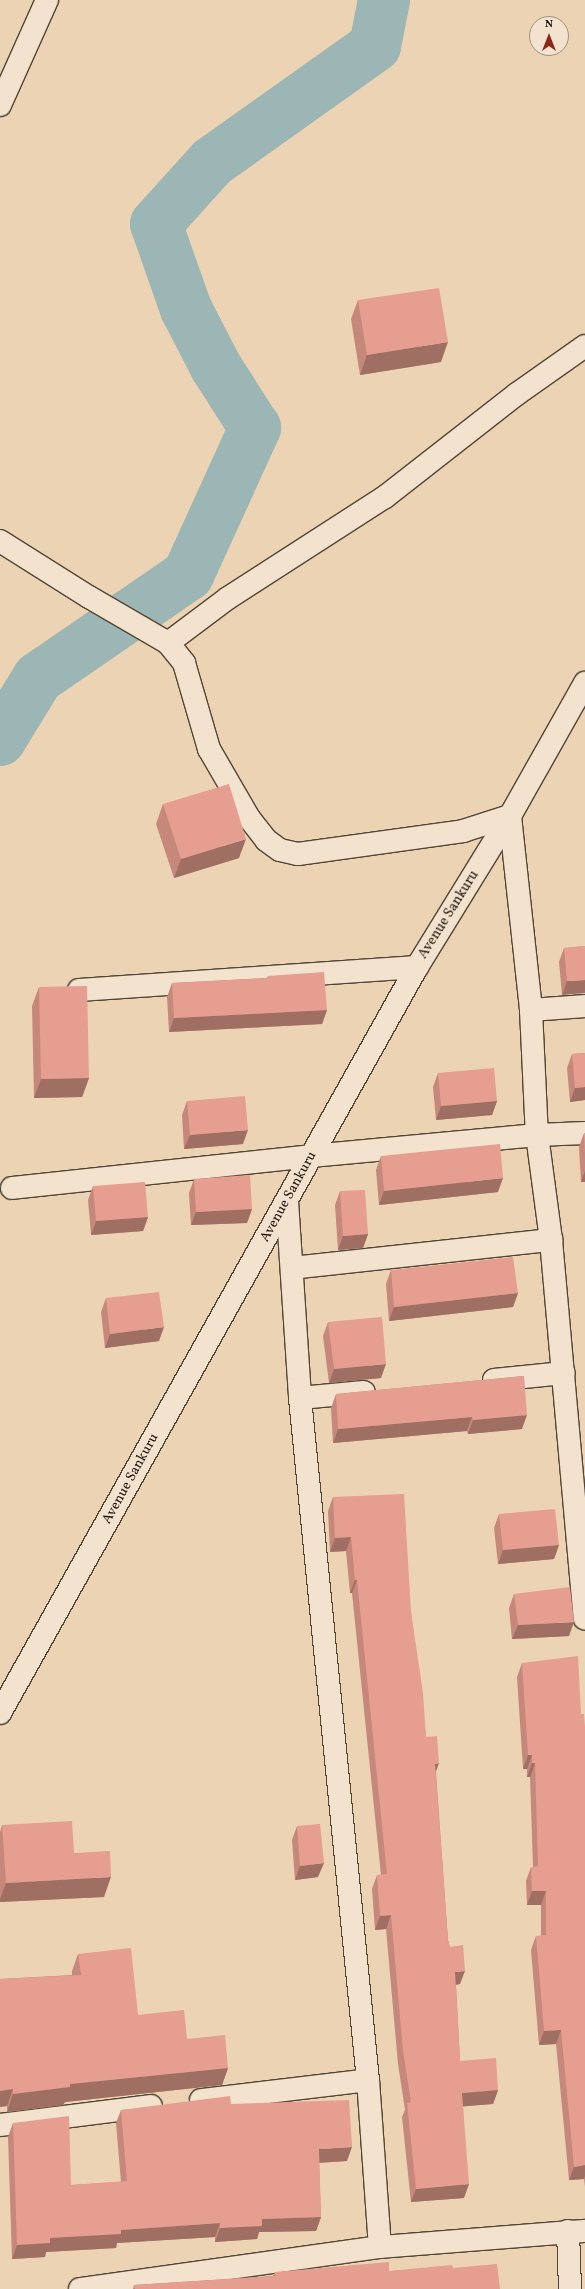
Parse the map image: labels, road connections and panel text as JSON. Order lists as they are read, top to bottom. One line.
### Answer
{"streets":{"street":["Avenue Sankuru"]},"north":"top"}
